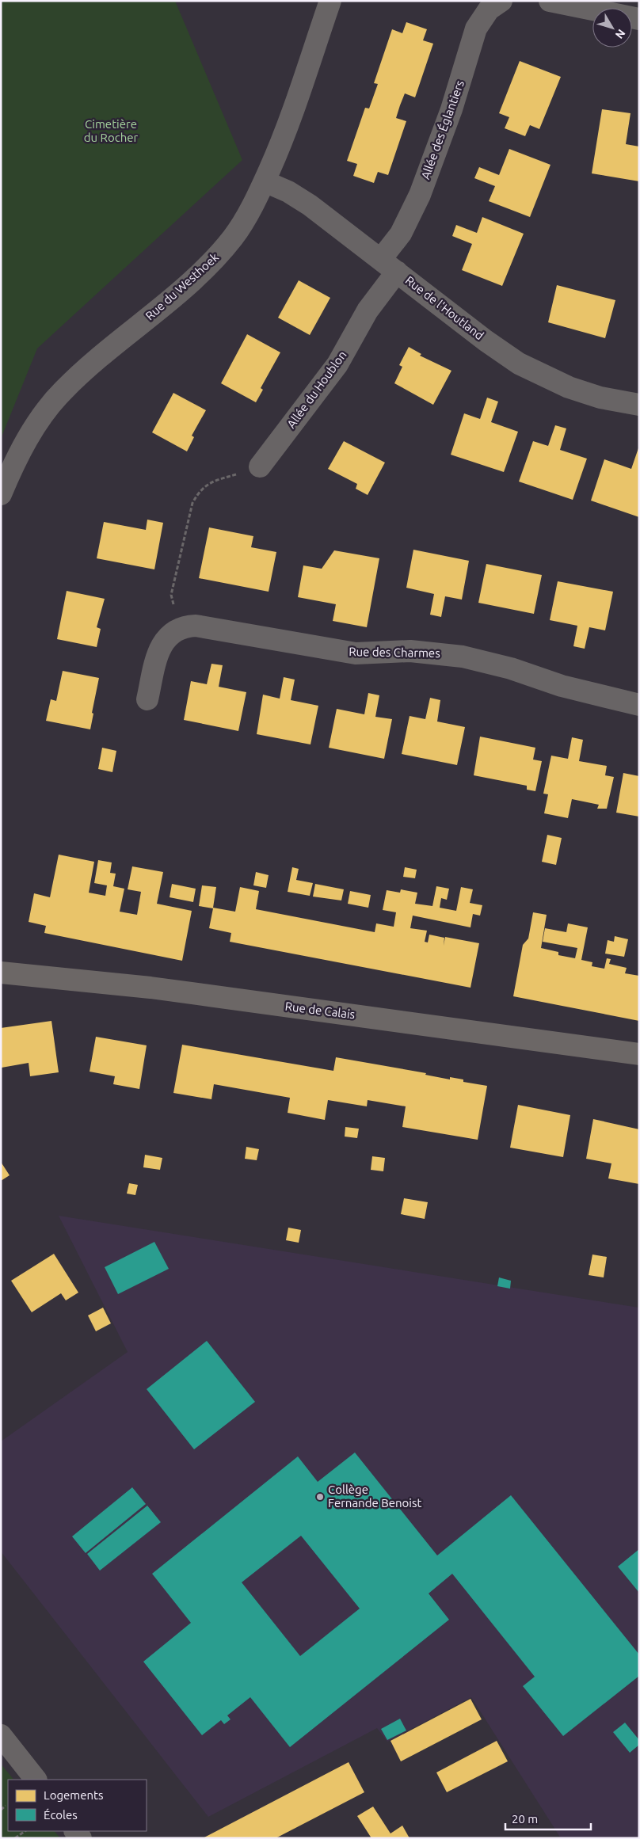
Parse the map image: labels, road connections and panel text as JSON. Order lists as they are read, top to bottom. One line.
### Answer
{"streets":{"street":["Allée des Églantiers","Rue du Westhoek","Rue de l'Houtland","Allée du Houblon","Rue des Charmes","Rue de Calais"]},"crossings":[["Allée des Églantiers","Rue de l'Houtland"],["Allée des Églantiers","Allée du Houblon"],["Rue du Westhoek","Rue de l'Houtland"],["Rue de l'Houtland","Allée du Houblon"]],"parks":["Cimetière du Rocher"],"places":["Collège Fernande Benoist"],"legend":["Logements","Écoles"],"scale_bar":"20 m","north":"bottom right"}
